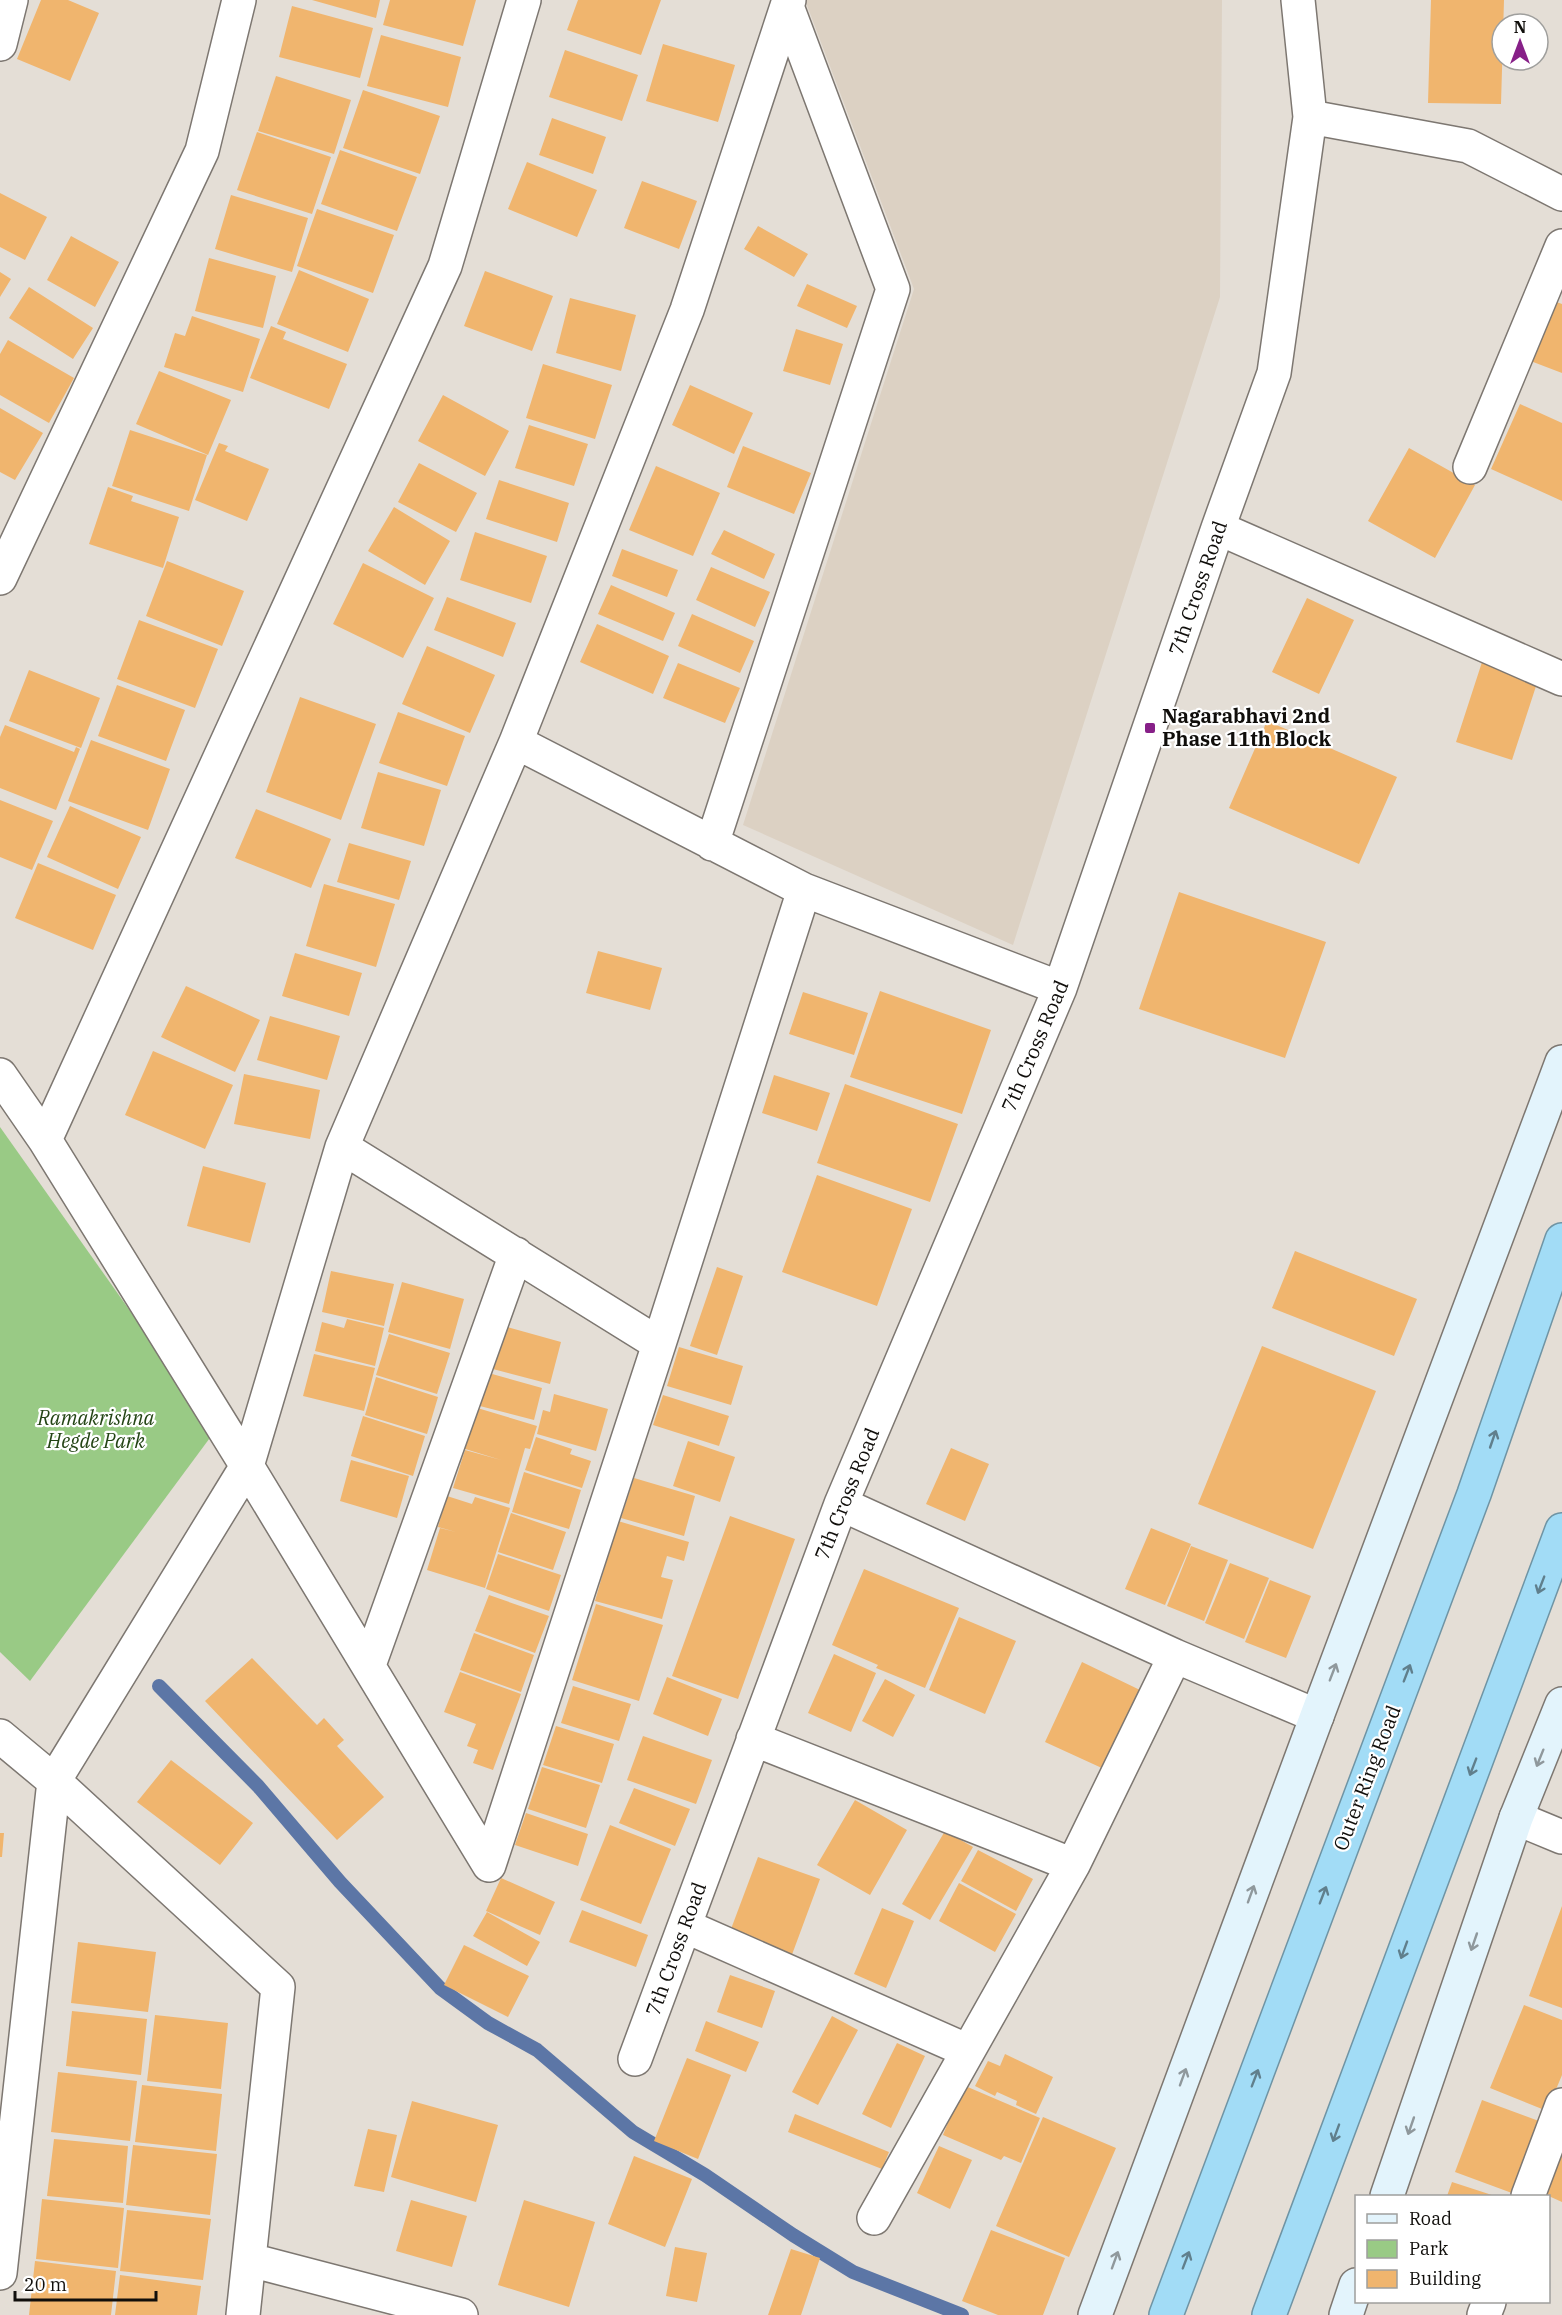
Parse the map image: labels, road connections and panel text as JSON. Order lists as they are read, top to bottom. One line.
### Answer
{"streets":{"highway":["Outer Ring Road"],"street":["7th Cross Road"]},"parks":["Ramakrishna Hegde Park"],"places":{"transit":["Nagarabhavi 2nd Phase 11th Block"]},"legend":["Road","Park","Building"],"scale_bar":"20 m","north":"top"}
